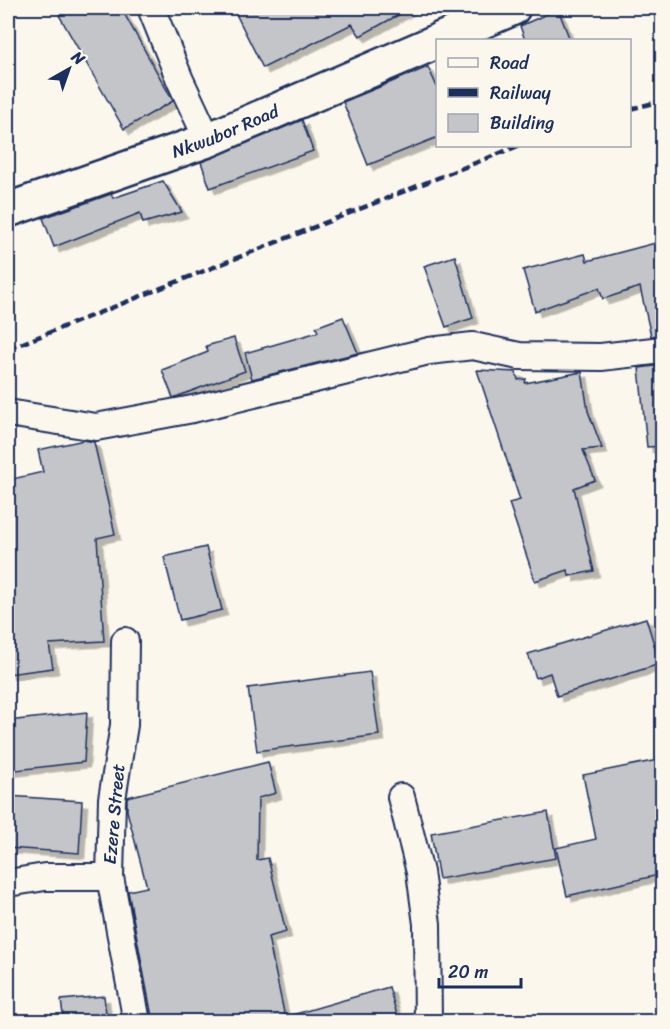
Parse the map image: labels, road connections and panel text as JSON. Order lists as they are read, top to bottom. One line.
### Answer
{"streets":{"street":["Nkwubor Road","Ezere Street"]},"legend":["Road","Railway","Building"],"scale_bar":"20 m","north":"top right"}
